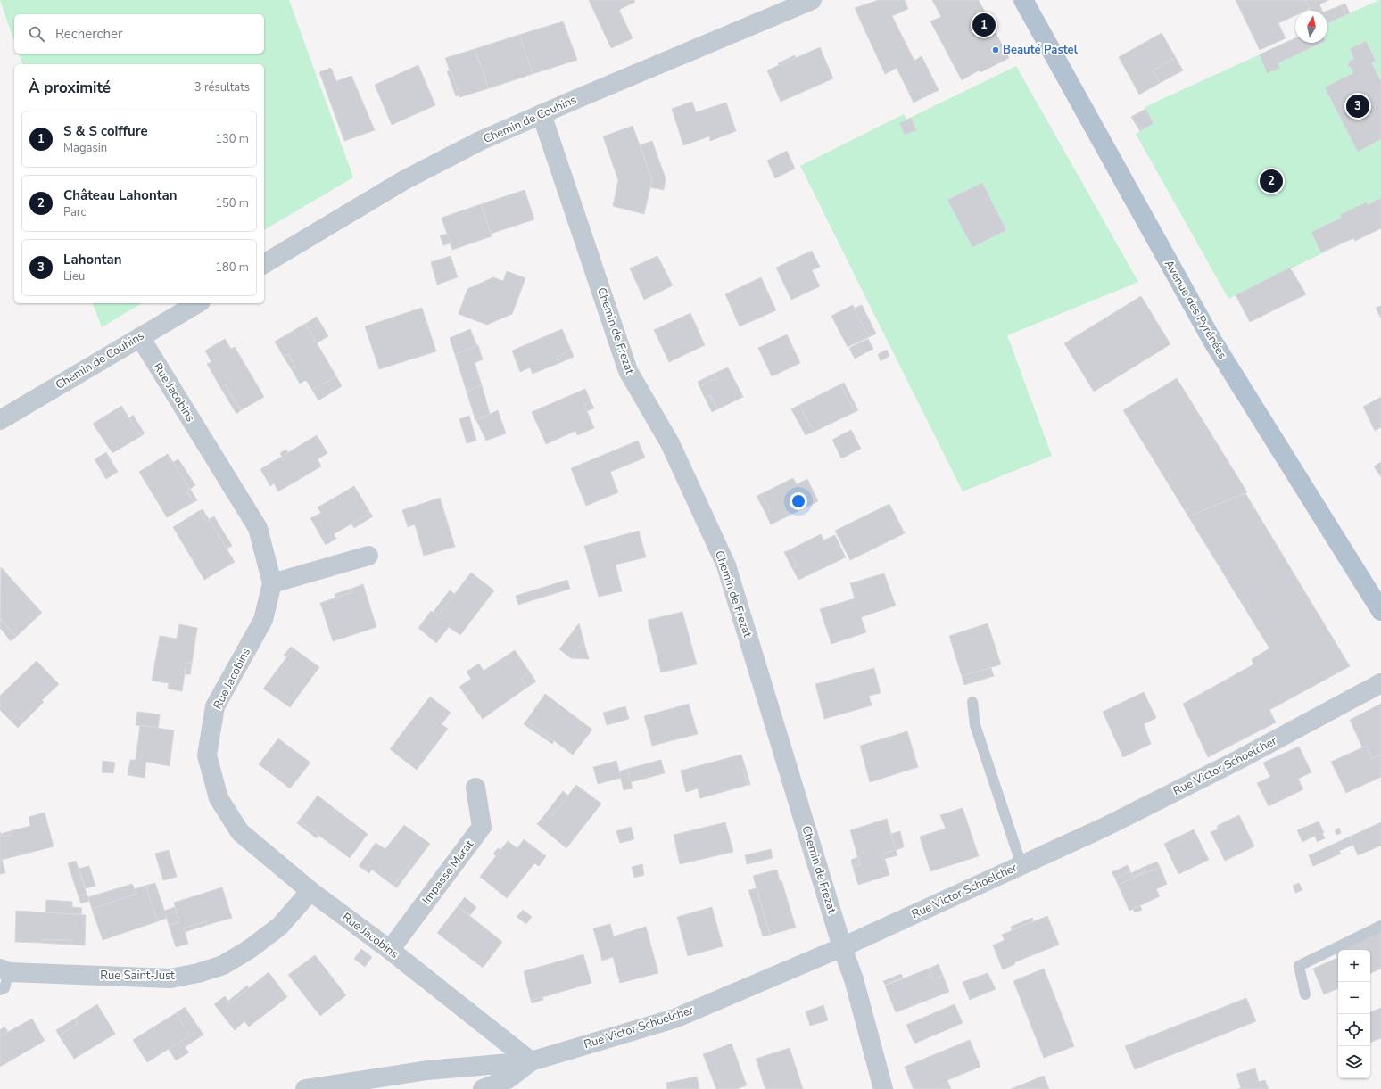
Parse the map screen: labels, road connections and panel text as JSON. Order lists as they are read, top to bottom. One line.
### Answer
{"streets":{"main road":["Avenue des Pyrénées"],"street":["Chemin de Couhins","Chemin de Frezat","Rue Jacobins","Rue Victor Schoelcher","Impasse Marat","Rue Saint-Just"]},"crossings":[["Chemin de Couhins","Chemin de Frezat"],["Chemin de Couhins","Rue Jacobins"],["Chemin de Frezat","Rue Victor Schoelcher"],["Rue Jacobins","Rue Victor Schoelcher"],["Rue Jacobins","Impasse Marat"],["Rue Jacobins","Rue Saint-Just"]],"places":["Beauté Pastel"],"north":"top","page":{"pins":["1","3","2"],"search":"Rechercher","heading":["À proximité","3 résultats"],"list":[{"mark":"1","name":"S & S coiffure","note":"Magasin","value":"130 m"},{"mark":"2","name":"Château Lahontan","note":"Parc","value":"150 m"},{"mark":"3","name":"Lahontan","note":"Lieu","value":"180 m"}],"map_buttons":["+","−"]}}
